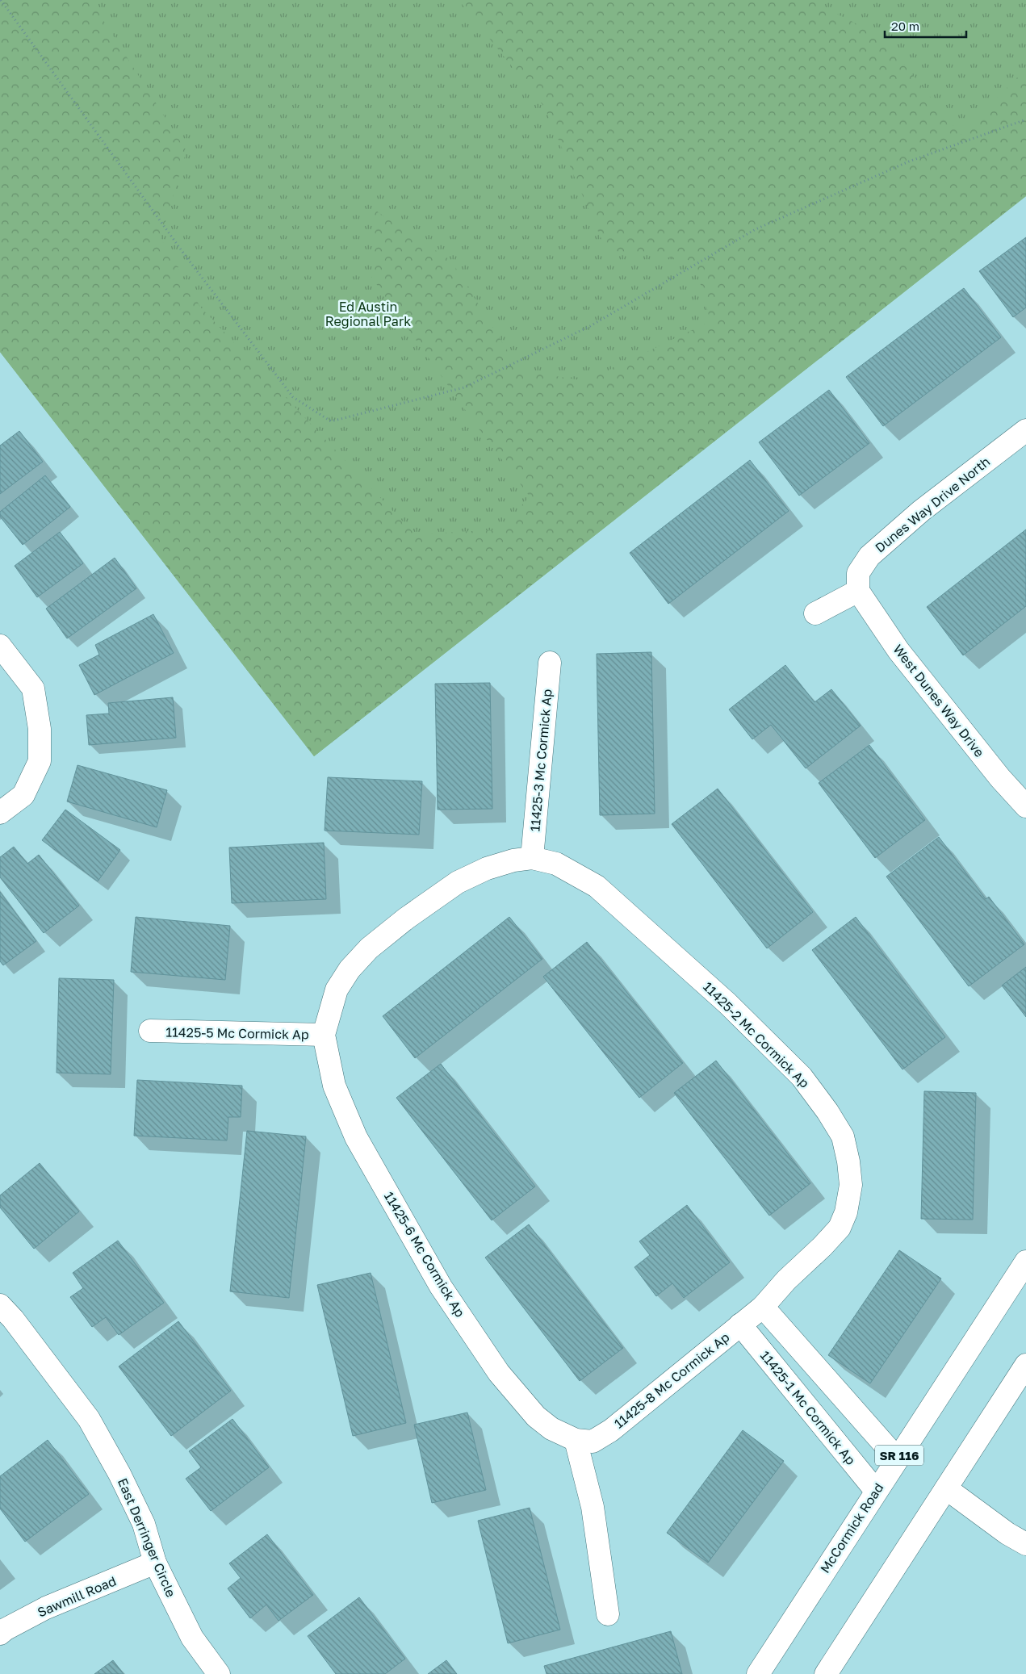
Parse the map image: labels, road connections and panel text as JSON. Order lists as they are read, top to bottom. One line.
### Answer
{"streets":{"street":["Dunes Way Drive North","West Dunes Way Drive","11425-3 Mc Cormick Ap","11425-5 Mc Cormick Ap","11425-2 Mc Cormick Ap","11425-6 Mc Cormick Ap","11425-8 Mc Cormick Ap","11425-1 Mc Cormick Ap","SR 116","McCormick Road","East Derringer Circle","Sawmill Road"]},"crossings":[["Dunes Way Drive North","West Dunes Way Drive"],["11425-3 Mc Cormick Ap","11425-2 Mc Cormick Ap"],["11425-5 Mc Cormick Ap","11425-2 Mc Cormick Ap"],["11425-5 Mc Cormick Ap","11425-6 Mc Cormick Ap"],["11425-2 Mc Cormick Ap","11425-6 Mc Cormick Ap"],["11425-2 Mc Cormick Ap","11425-8 Mc Cormick Ap"],["11425-6 Mc Cormick Ap","11425-8 Mc Cormick Ap"],["11425-8 Mc Cormick Ap","11425-1 Mc Cormick Ap"],["11425-1 Mc Cormick Ap","McCormick Road"],["East Derringer Circle","Sawmill Road"]],"parks":["Ed Austin Regional Park"],"scale_bar":"20 m"}
